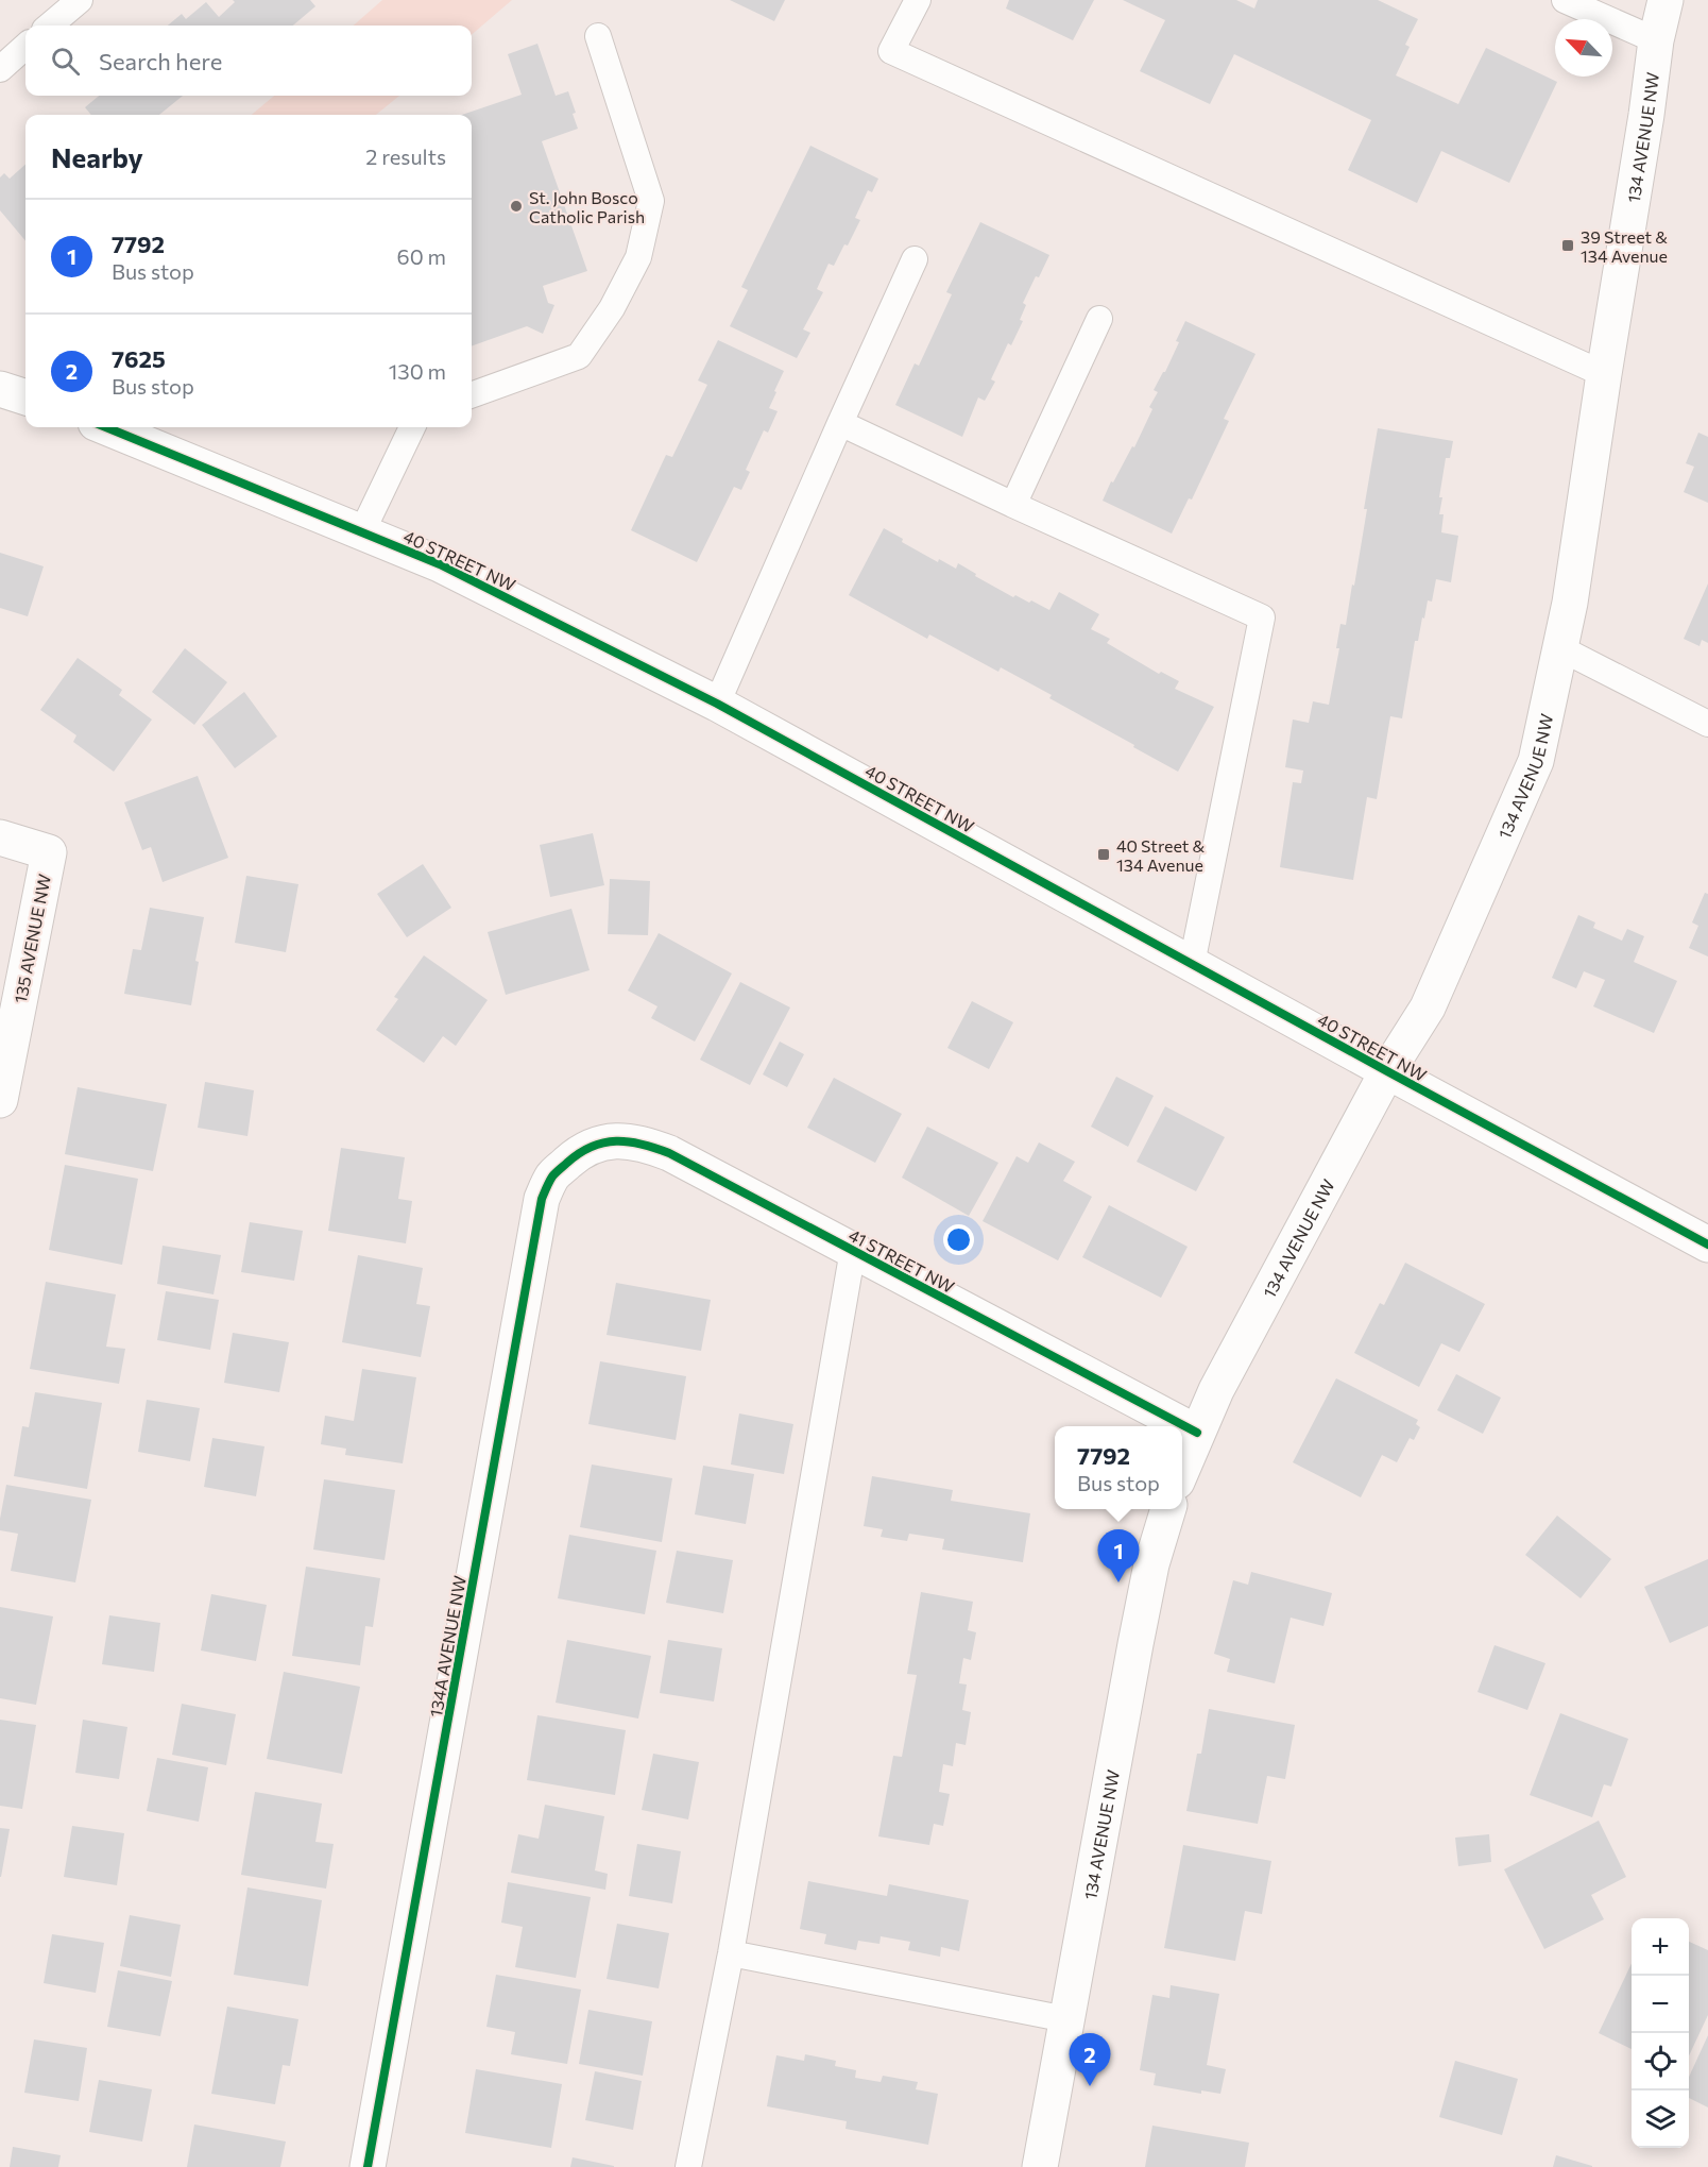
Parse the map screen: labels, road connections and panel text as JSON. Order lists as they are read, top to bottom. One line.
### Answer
{"streets":{"street":["134 AVENUE NW","40 STREET NW","135 AVENUE NW","41 STREET NW","134A AVENUE NW"]},"crossings":[["134 AVENUE NW","40 STREET NW"],["134 AVENUE NW","41 STREET NW"],["41 STREET NW","134A AVENUE NW"]],"places":{"other":["St. John Bosco Catholic Parish"],"transit":["39 Street & 134 Avenue","40 Street & 134 Avenue"]},"north":"top left","page":{"search":"Search here","heading":["Nearby","2 results"],"list":[{"mark":"1","name":"7792","note":"Bus stop","value":"60 m"},{"mark":"2","name":"7625","note":"Bus stop","value":"130 m"}],"popup":["7792","Bus stop"],"pins":["1","2"],"map_buttons":["+","−"]}}
